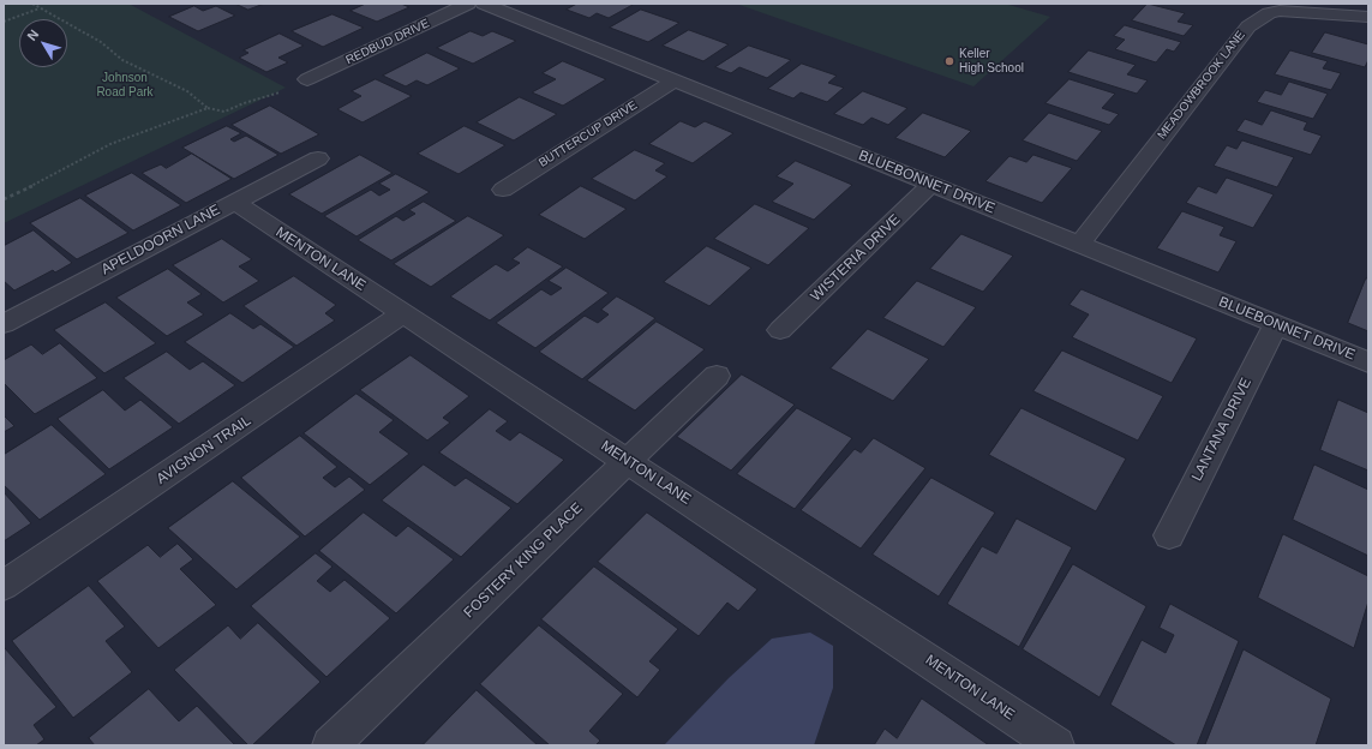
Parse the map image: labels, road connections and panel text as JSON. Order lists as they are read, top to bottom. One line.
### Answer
{"streets":{"street":["REDBUD DRIVE","MEADOWBROOK LANE","BUTTERCUP DRIVE","BLUEBONNET DRIVE","APELDOORN LANE","WISTERIA DRIVE","MENTON LANE","LANTANA DRIVE","AVIGNON TRAIL","FOSTERY KING PLACE"]},"crossings":[["MEADOWBROOK LANE","BLUEBONNET DRIVE"],["BUTTERCUP DRIVE","BLUEBONNET DRIVE"],["BLUEBONNET DRIVE","WISTERIA DRIVE"],["BLUEBONNET DRIVE","LANTANA DRIVE"],["APELDOORN LANE","MENTON LANE"],["MENTON LANE","AVIGNON TRAIL"],["MENTON LANE","FOSTERY KING PLACE"]],"parks":["Johnson Road Park"],"places":["Keller High School"],"north":"top left"}
